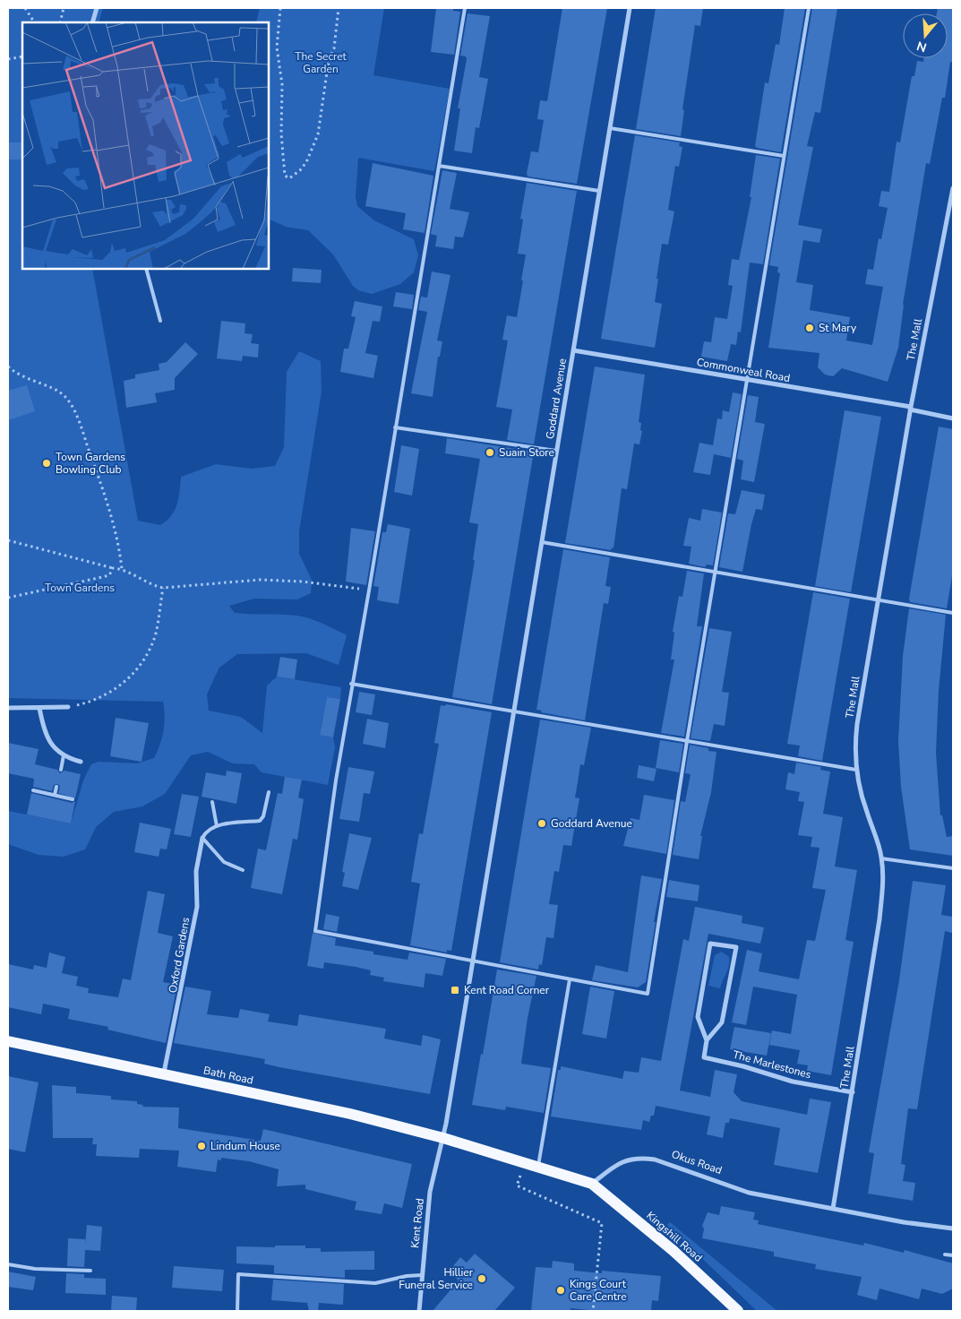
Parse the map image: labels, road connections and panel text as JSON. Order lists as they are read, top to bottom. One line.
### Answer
{"streets":{"main road":["Bath Road","Kingshill Road"],"street":["The Mall","Commonweal Road","Goddard Avenue","Oxford Gardens","The Marlestones","Okus Road","Kent Road"]},"crossings":[["The Mall","Commonweal Road"],["The Mall","The Marlestones"],["The Mall","Okus Road"],["Commonweal Road","Goddard Avenue"],["Goddard Avenue","Bath Road"],["Goddard Avenue","Kent Road"],["Oxford Gardens","Bath Road"],["Bath Road","Kent Road"],["Okus Road","Kingshill Road"]],"parks":["The Secret Garden","Town Gardens"],"places":{"other":["St Mary","Suain Store","Town Gardens Bowling Club","Goddard Avenue","Lindum House","Hillier Funeral Service","Kings Court Care Centre"],"transit":["Kent Road Corner"]},"north":"bottom"}
